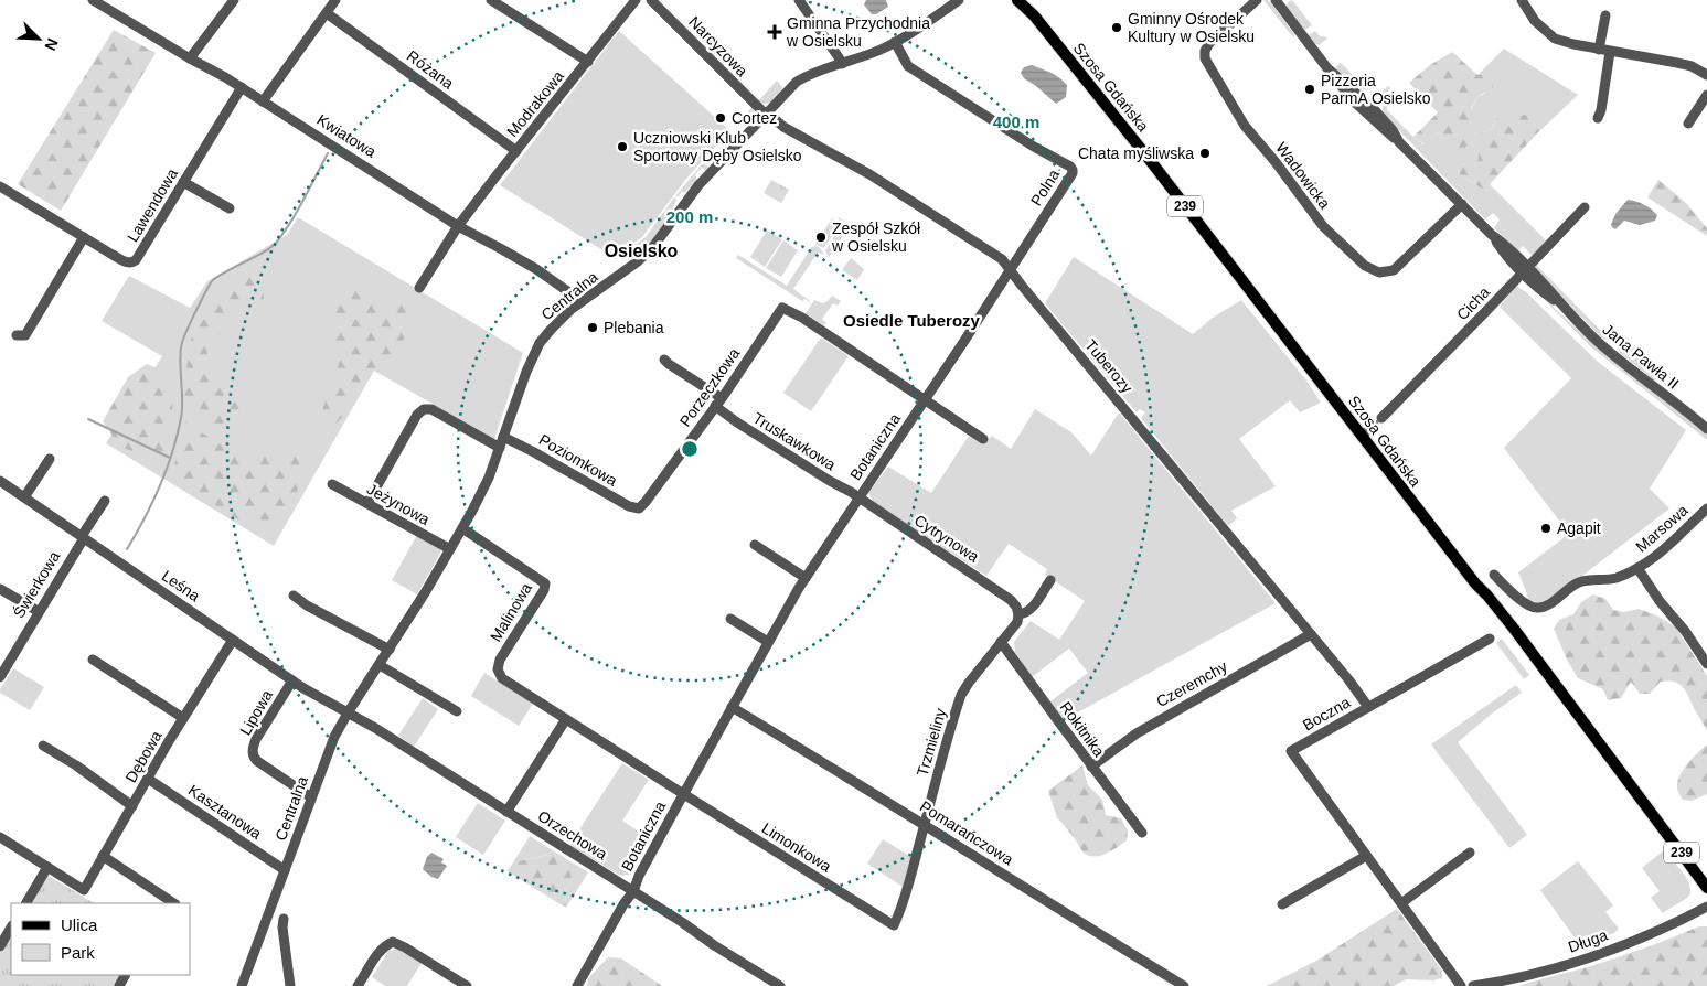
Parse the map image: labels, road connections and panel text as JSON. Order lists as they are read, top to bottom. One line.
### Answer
{"streets":{"main road":["Szosa Gdańska","239"],"street":["Narcyzowa","Różana","Modrakowa","Kwiatowa","Wadowicka","Polna","Lawendowa","Centralna","Cicha","Jana Pawła II","Tuberozy","Porzeczkowa","Truskawkowa","Botaniczna","Poziomkowa","Jeżynowa","Marsowa","Cytrynowa","Świerkowa","Leśna","Malinowa","Czeremchy","Lipowa","Boczna","Rokitnika","Trzmieliny","Dębowa","Kasztanowa","Pomarańczowa","Orzechowa","Limonkowa","Długa"]},"crossings":[["Narcyzowa","Centralna"],["Narcyzowa","Tuberozy"],["Różana","Modrakowa"],["Szosa Gdańska","Cicha"],["Modrakowa","Kwiatowa"],["Kwiatowa","Lawendowa"],["Kwiatowa","Centralna"],["Wadowicka","Jana Pawła II"],["Polna","Centralna"],["Polna","Tuberozy"],["Polna","Botaniczna"],["Centralna","Tuberozy"],["Centralna","Poziomkowa"],["Centralna","Jeżynowa"],["Centralna","Leśna"],["Centralna","Malinowa"],["Centralna","Lipowa"],["Centralna","Kasztanowa"],["Centralna","Orzechowa"],["Cicha","Jana Pawła II"],["Tuberozy","Botaniczna"],["Tuberozy","Czeremchy"],["Tuberozy","Boczna"],["Porzeczkowa","Truskawkowa"],["Porzeczkowa","Botaniczna"],["Porzeczkowa","Poziomkowa"],["Truskawkowa","Botaniczna"],["Truskawkowa","Cytrynowa"],["Botaniczna","Cytrynowa"],["Botaniczna","Malinowa"],["Botaniczna","Pomarańczowa"],["Botaniczna","Orzechowa"],["Botaniczna","Limonkowa"],["Cytrynowa","Trzmieliny"],["Świerkowa","Leśna"],["Leśna","Lipowa"],["Leśna","Dębowa"],["Leśna","Orzechowa"],["Malinowa","Limonkowa"],["Czeremchy","Rokitnika"],["Rokitnika","Trzmieliny"],["Trzmieliny","Pomarańczowa"],["Trzmieliny","Limonkowa"],["Dębowa","Kasztanowa"]],"districts":["Osielsko","Osiedle Tuberozy"],"places":{"other":["Gminny Ośrodek Kultury w Osielsku","Pizzeria ParmA Osielsko","Cortez","Uczniowski Klub Sportowy Dęby Osielsko","Chata myśliwska","Zespół Szkół w Osielsku","Plebania","Agapit"],"health":["Gminna Przychodnia w Osielsku"]},"legend":["Ulica","Park"],"north":"bottom right","rings":["400 m","200 m"]}
